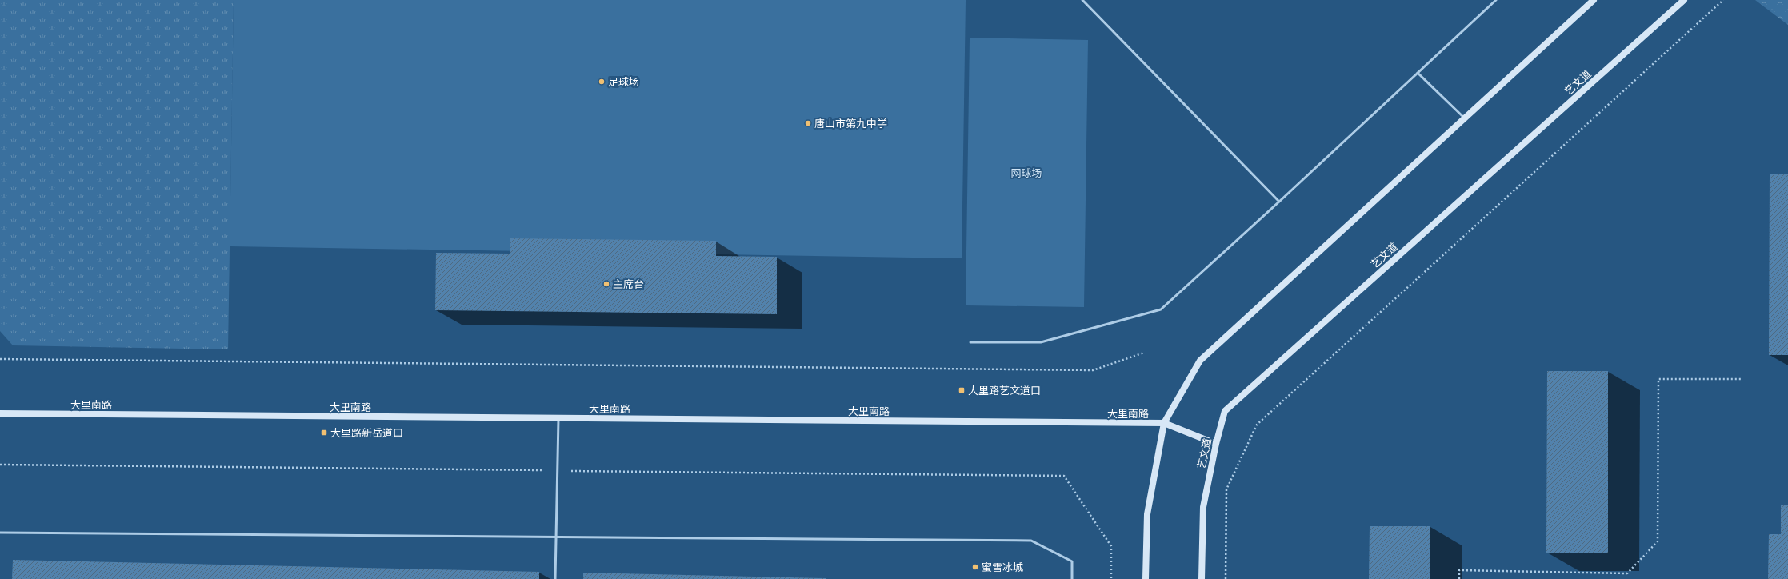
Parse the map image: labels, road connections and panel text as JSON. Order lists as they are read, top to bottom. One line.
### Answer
{"streets":{"main road":["艺文道","大里南路"]},"crossings":[["艺文道","大里南路"]],"parks":["网球场"],"places":{"other":["足球场","唐山市第九中学","主席台","蜜雪冰城"],"transit":["大里路艺文道口","大里路新岳道口"]}}
